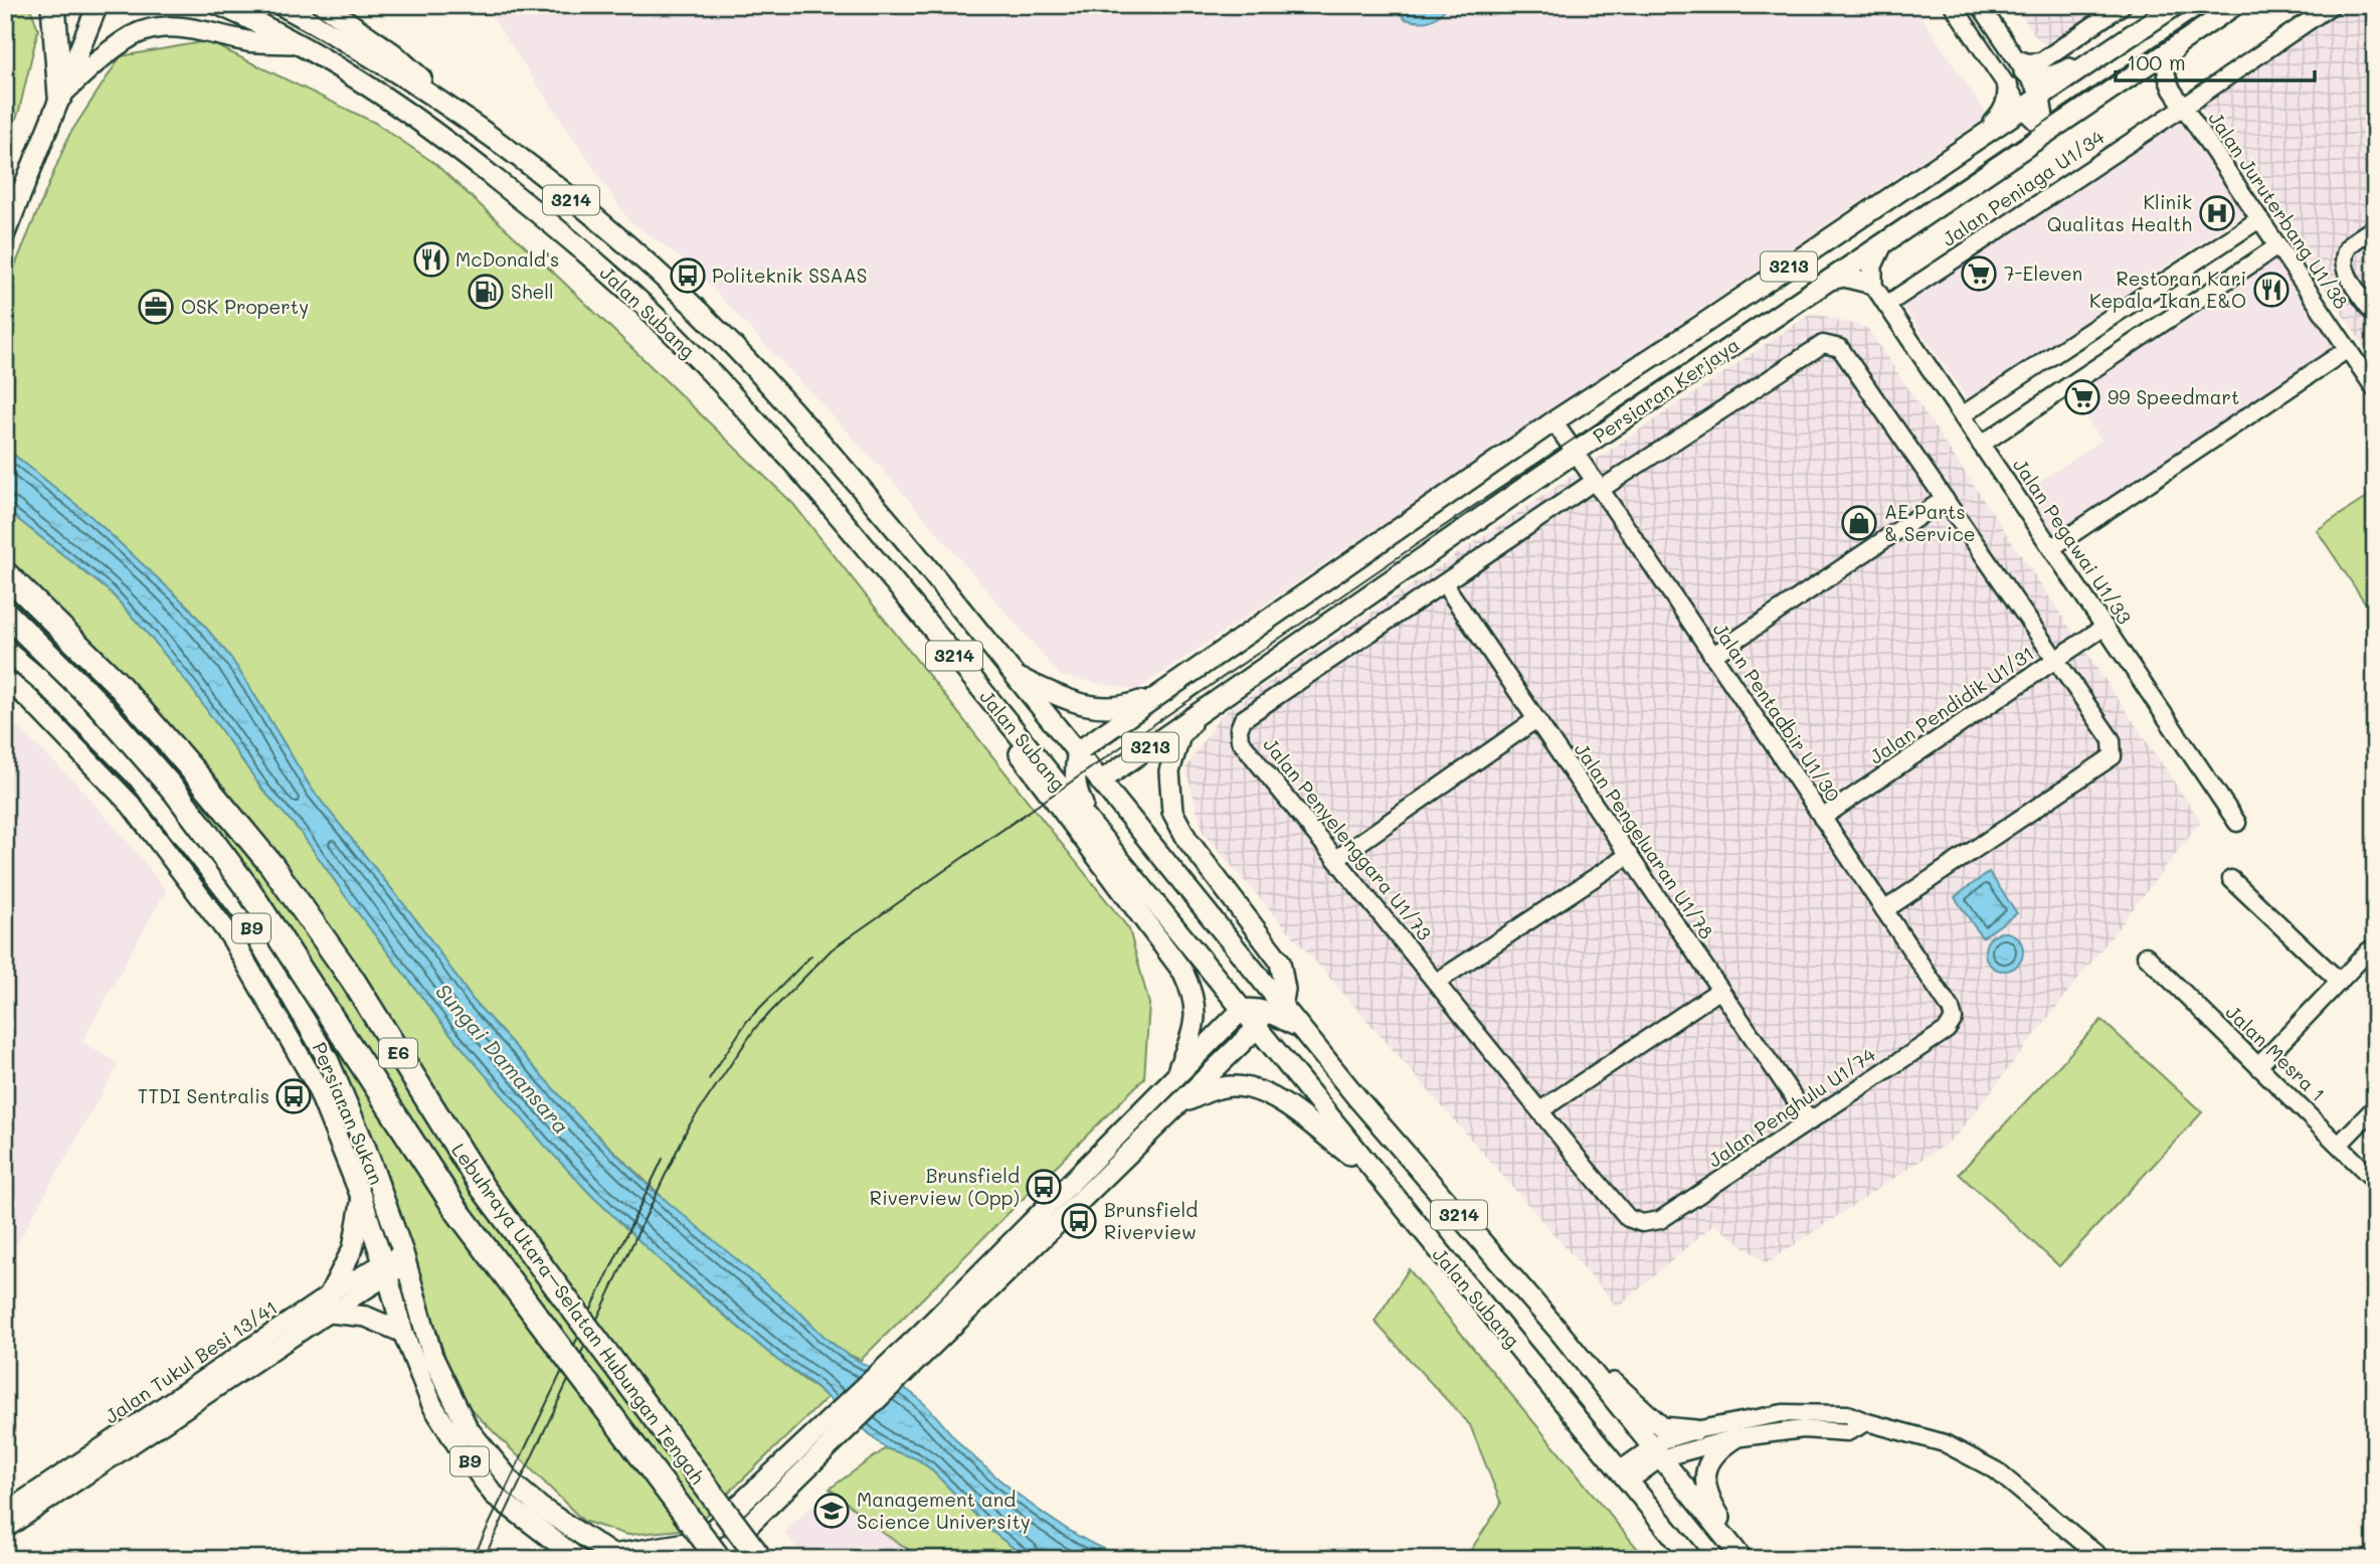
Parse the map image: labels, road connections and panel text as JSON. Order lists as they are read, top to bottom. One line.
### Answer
{"streets":{"highway":["E6","Lebuhraya Utara–Selatan Hubungan Tengah"],"main road":["3214","3213","Jalan Subang","Persiaran Kerjaya","B9","Persiaran Sukan"],"street":["Jalan Peniaga U1/34","Jalan Juruterbang U1/38","Jalan Pegawai U1/33","Jalan Pendidik U1/31","Jalan Pentadbir U1/30","Jalan Penyelenggara U1/73","Jalan Pengeluaran U1/78","Jalan Mesra 1","Jalan Penghulu U1/74","Jalan Tukul Besi 13/41"]},"crossings":[["Jalan Peniaga U1/34","Jalan Juruterbang U1/38"],["Jalan Peniaga U1/34","Jalan Pegawai U1/33"],["Jalan Subang","Persiaran Kerjaya"],["Persiaran Kerjaya","Jalan Pentadbir U1/30"],["Jalan Pegawai U1/33","Jalan Pendidik U1/31"],["Jalan Pendidik U1/31","Jalan Pentadbir U1/30"],["Jalan Pentadbir U1/30","Jalan Penyelenggara U1/73"],["Jalan Pentadbir U1/30","Jalan Penghulu U1/74"],["Jalan Penyelenggara U1/73","Jalan Pengeluaran U1/78"],["Jalan Penyelenggara U1/73","Jalan Penghulu U1/74"],["Jalan Pengeluaran U1/78","Jalan Penghulu U1/74"],["Persiaran Sukan","Jalan Tukul Besi 13/41"]],"water":["Sungai Damansara"],"places":{"hospital":["Klinik Qualitas Health"],"restaurant":["McDonald's","Restoran Kari Kepala Ikan E&O"],"supermarket":["7-Eleven","99 Speedmart"],"bus stop":["Politeknik SSAAS","TTDI Sentralis","Brunsfield Riverview (Opp)","Brunsfield Riverview"],"fuel station":["Shell"],"office":["OSK Property"],"shop":["AE Parts & Service"],"school or university":["Management and Science University"]},"scale_bar":"100 m"}
